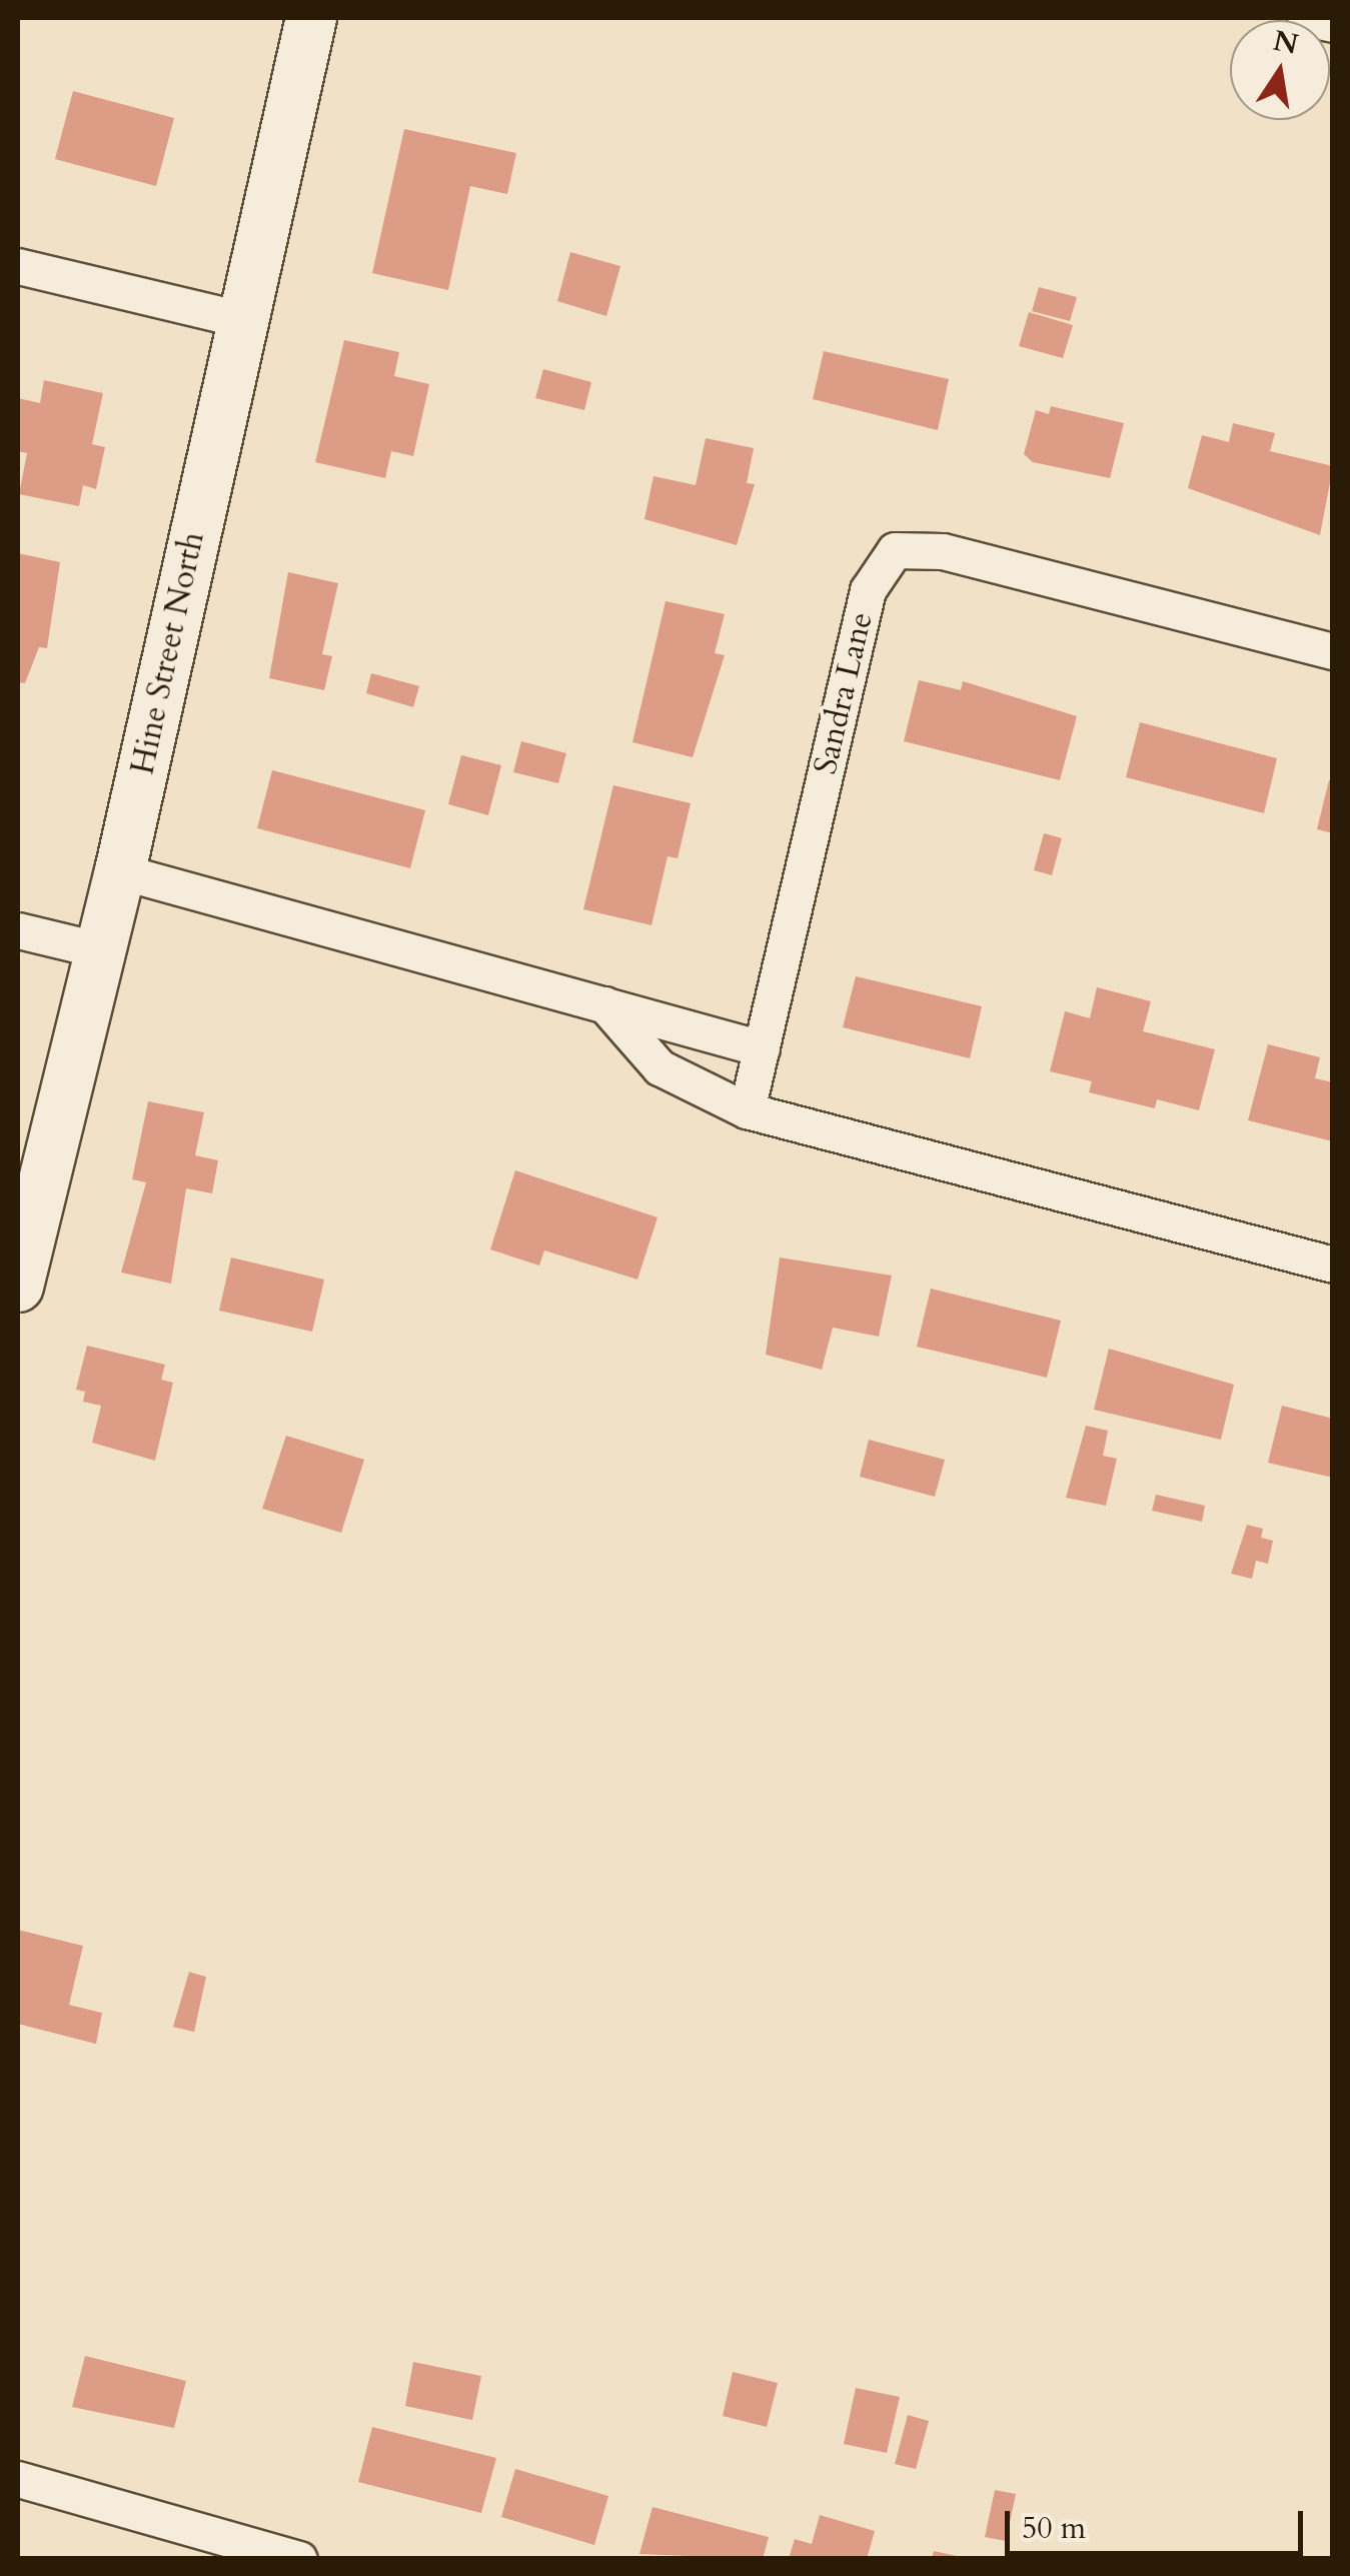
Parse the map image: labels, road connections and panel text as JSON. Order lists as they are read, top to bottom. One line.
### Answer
{"streets":{"street":["Hine Street North","Sandra Lane"]},"scale_bar":"50 m","north":"top"}
